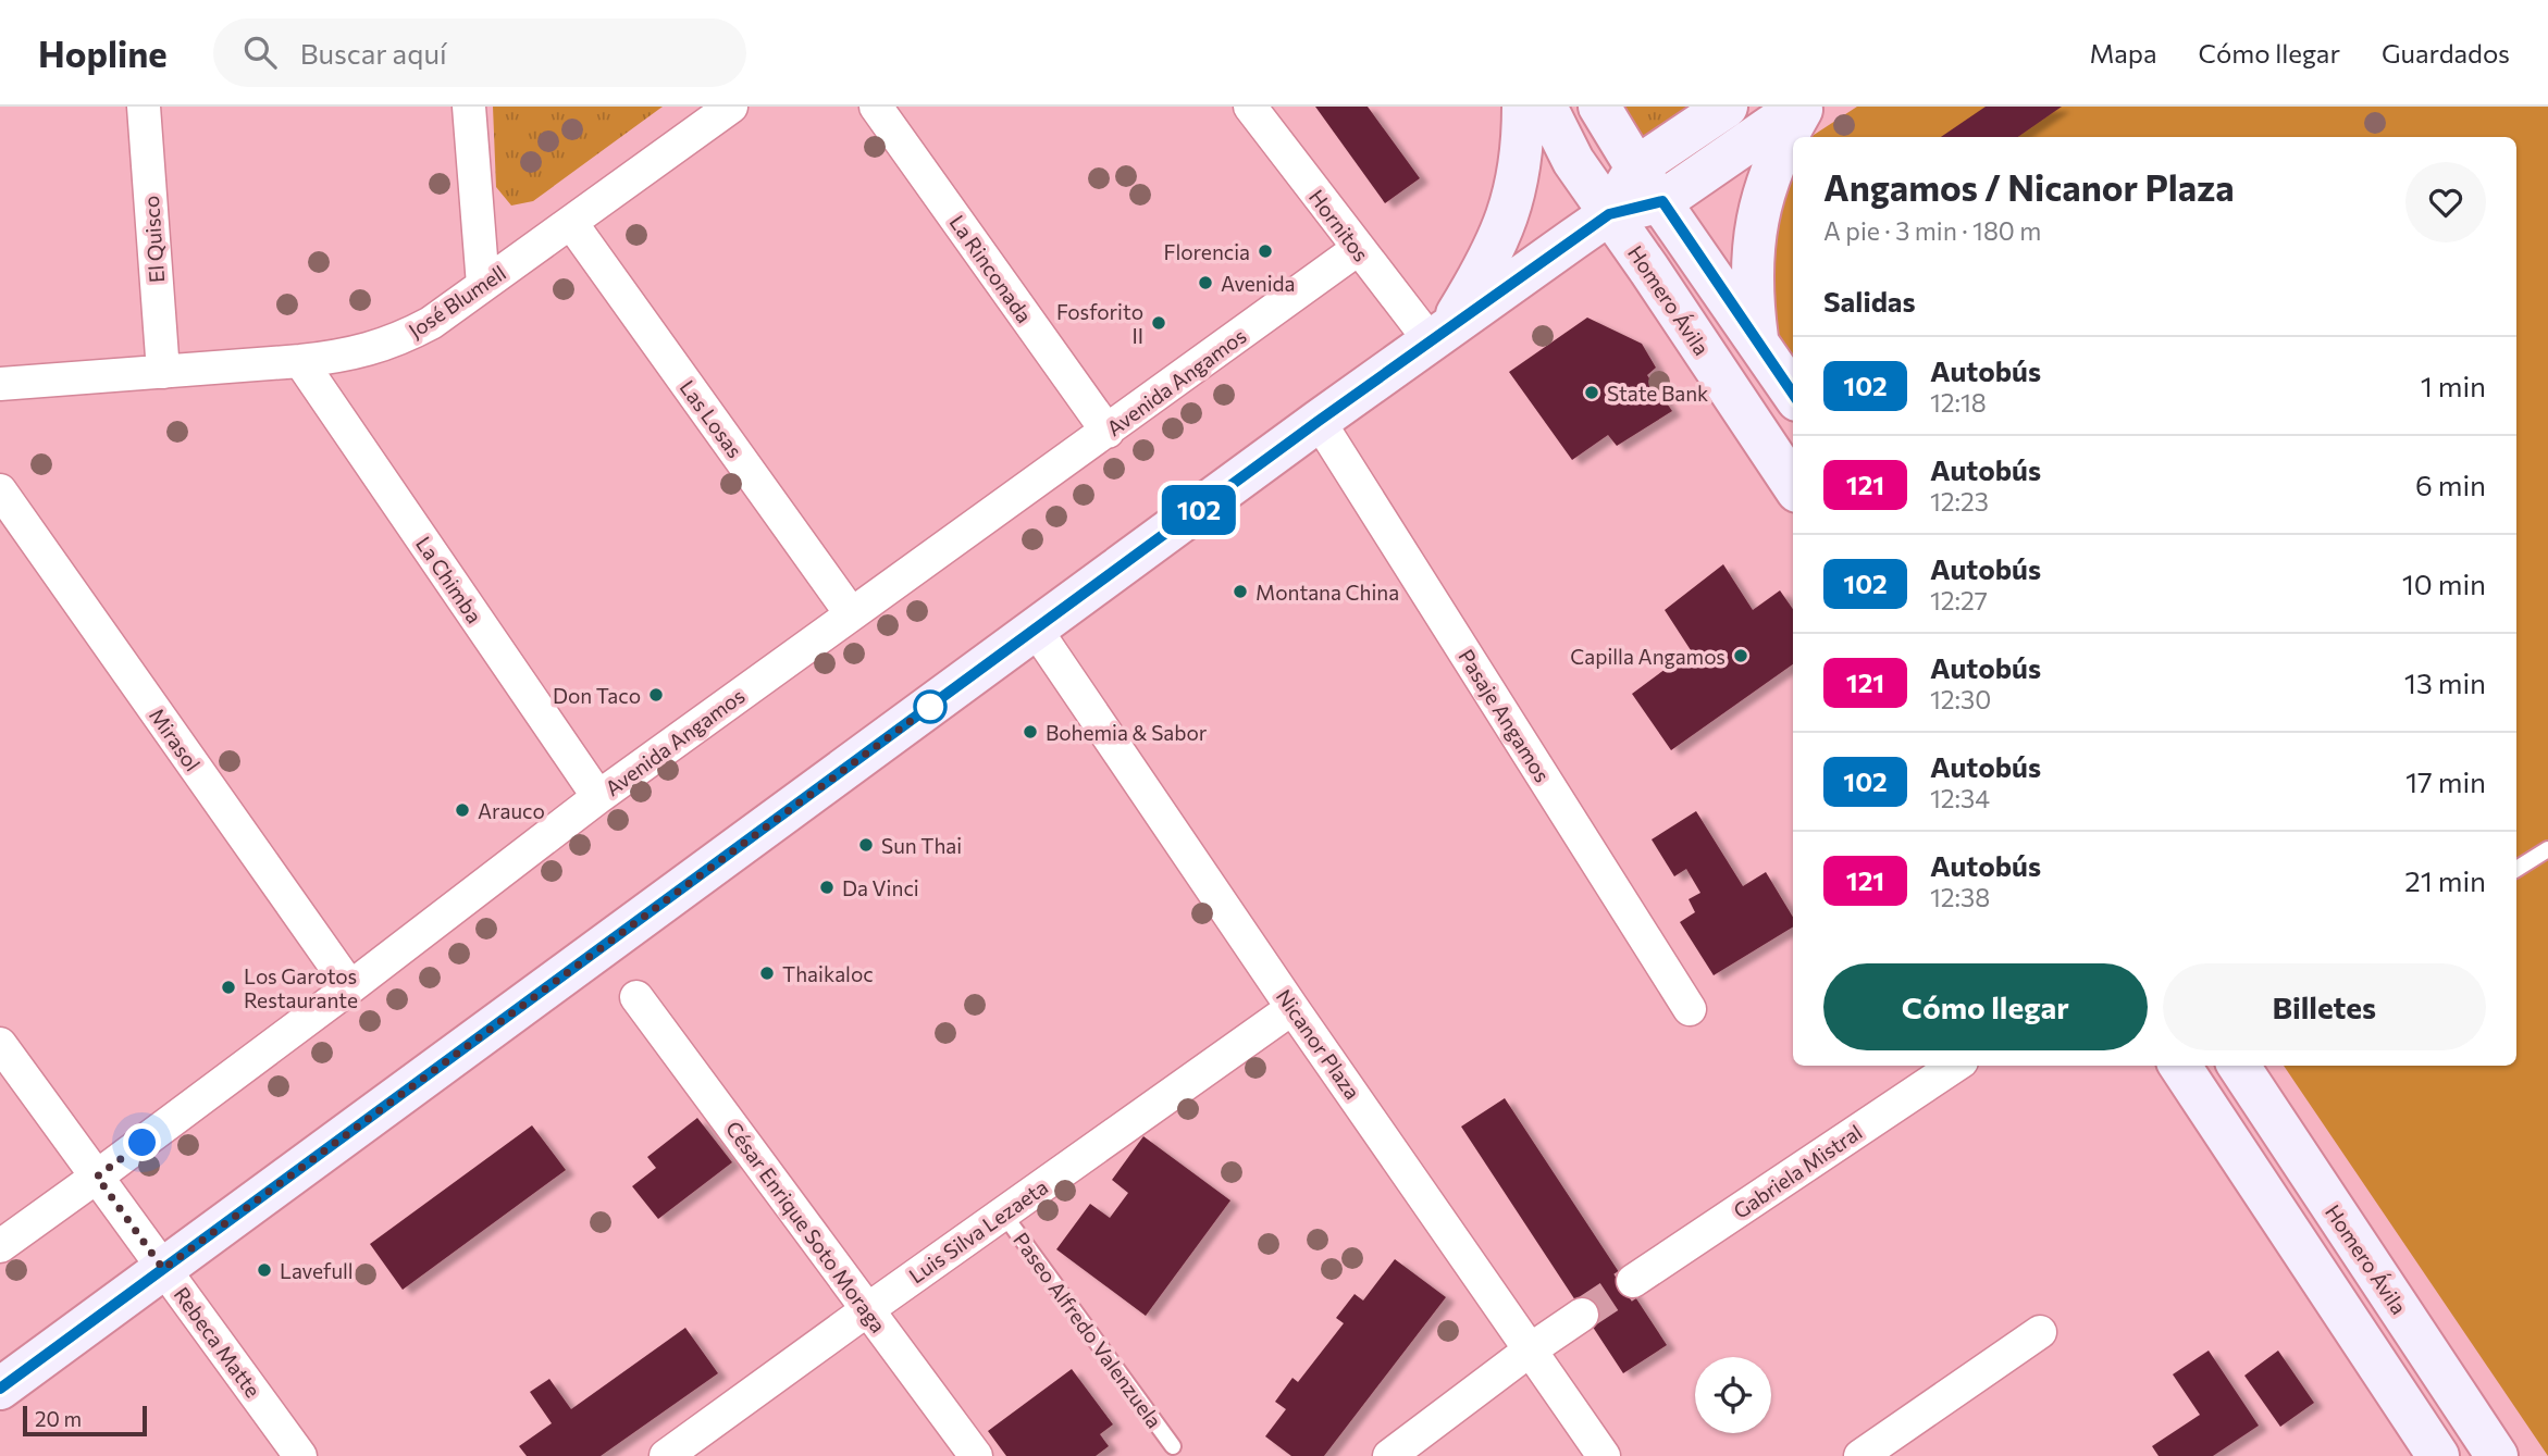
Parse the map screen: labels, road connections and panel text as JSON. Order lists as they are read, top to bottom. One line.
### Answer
{"streets":{"main road":["Homero Ávila"],"street":["Hornitos","El Quisco","La Rinconada","José Blumell","Avenida Angamos","Las Losas","La Chimba","Pasaje Angamos","Mirasol","Nicanor Plaza","Gabriela Mistral","César Enrique Soto Moraga","Luis Silva Lezaeta","Rebeca Matte"],"lane":["Paseo Alfredo Valenzuela"]},"crossings":[["Hornitos","Avenida Angamos"],["El Quisco","José Blumell"],["La Rinconada","Avenida Angamos"],["José Blumell","Las Losas"],["José Blumell","La Chimba"],["Avenida Angamos","Las Losas"],["Avenida Angamos","La Chimba"],["Avenida Angamos","Mirasol"],["Avenida Angamos","Rebeca Matte"],["Nicanor Plaza","Luis Silva Lezaeta"],["César Enrique Soto Moraga","Luis Silva Lezaeta"],["Luis Silva Lezaeta","Paseo Alfredo Valenzuela"]],"places":["Florencia","Avenida","Fosforito II","State Bank","Montana China","Capilla Angamos","Don Taco","Bohemia & Sabor","Arauco","Sun Thai","Da Vinci","Thaikaloc","Los Garotos Restaurante","Lavefull"],"lines":["bus line 102"],"scale_bar":"20 m","page":{"header":"Hopline","search":"Buscar aquí","nav":["Mapa","Cómo llegar","Guardados"],"on_map":"102","heading":[["Angamos / Nicanor Plaza","A pie · 3 min · 180 m"],"Salidas"],"list":[{"mark":"102","name":"Autobús","note":"12:18","value":"1 min"},{"mark":"121","name":"Autobús","note":"12:23","value":"6 min"},{"mark":"102","name":"Autobús","note":"12:27","value":"10 min"},{"mark":"121","name":"Autobús","note":"12:30","value":"13 min"},{"mark":"102","name":"Autobús","note":"12:34","value":"17 min"},{"mark":"121","name":"Autobús","note":"12:38","value":"21 min"}],"buttons":["Cómo llegar","Billetes"],"scale":"20 m"}}
